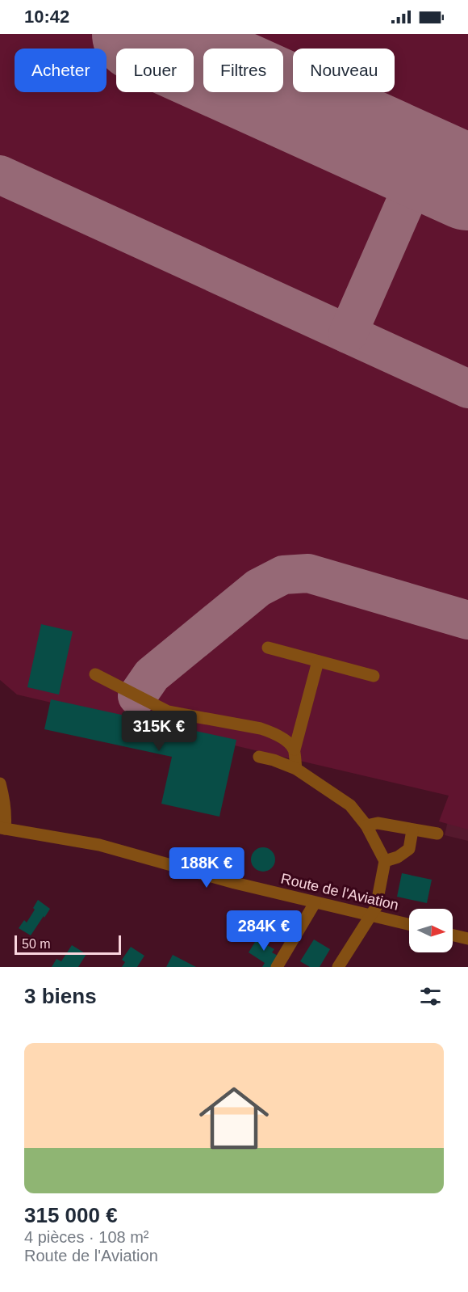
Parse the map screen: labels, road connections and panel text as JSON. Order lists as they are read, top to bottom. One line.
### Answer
{"streets":{"street":["Route de l'Aviation"]},"scale_bar":"50 m","north":"right","page":{"status":"10:42","chip":["Acheter","Louer","Filtres","Nouveau"],"price":["315K €","188K €","284K €"],"scale":"50 m","heading":"3 biens","list":[{"name":"315 000 €","note":"4 pièces · 108 m² · Route de l'Aviation"}]}}
